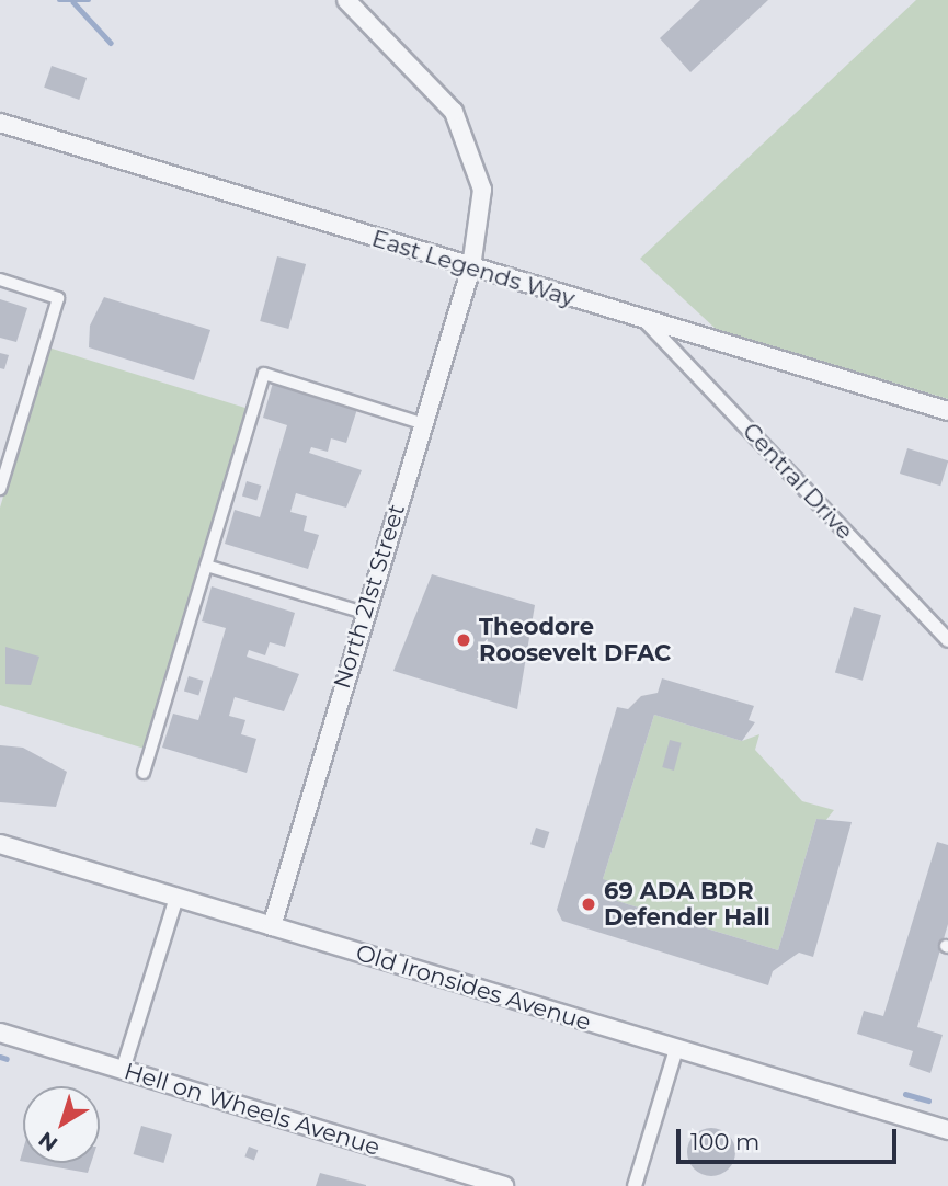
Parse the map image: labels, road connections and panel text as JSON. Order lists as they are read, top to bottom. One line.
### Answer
{"streets":{"street":["East Legends Way","Central Drive","North 21st Street","Old Ironsides Avenue","Hell on Wheels Avenue"]},"crossings":[["East Legends Way","Central Drive"],["East Legends Way","North 21st Street"],["North 21st Street","Old Ironsides Avenue"]],"places":["Theodore Roosevelt DFAC","69 ADA BDR Defender Hall"],"scale_bar":"100 m","north":"bottom left"}
